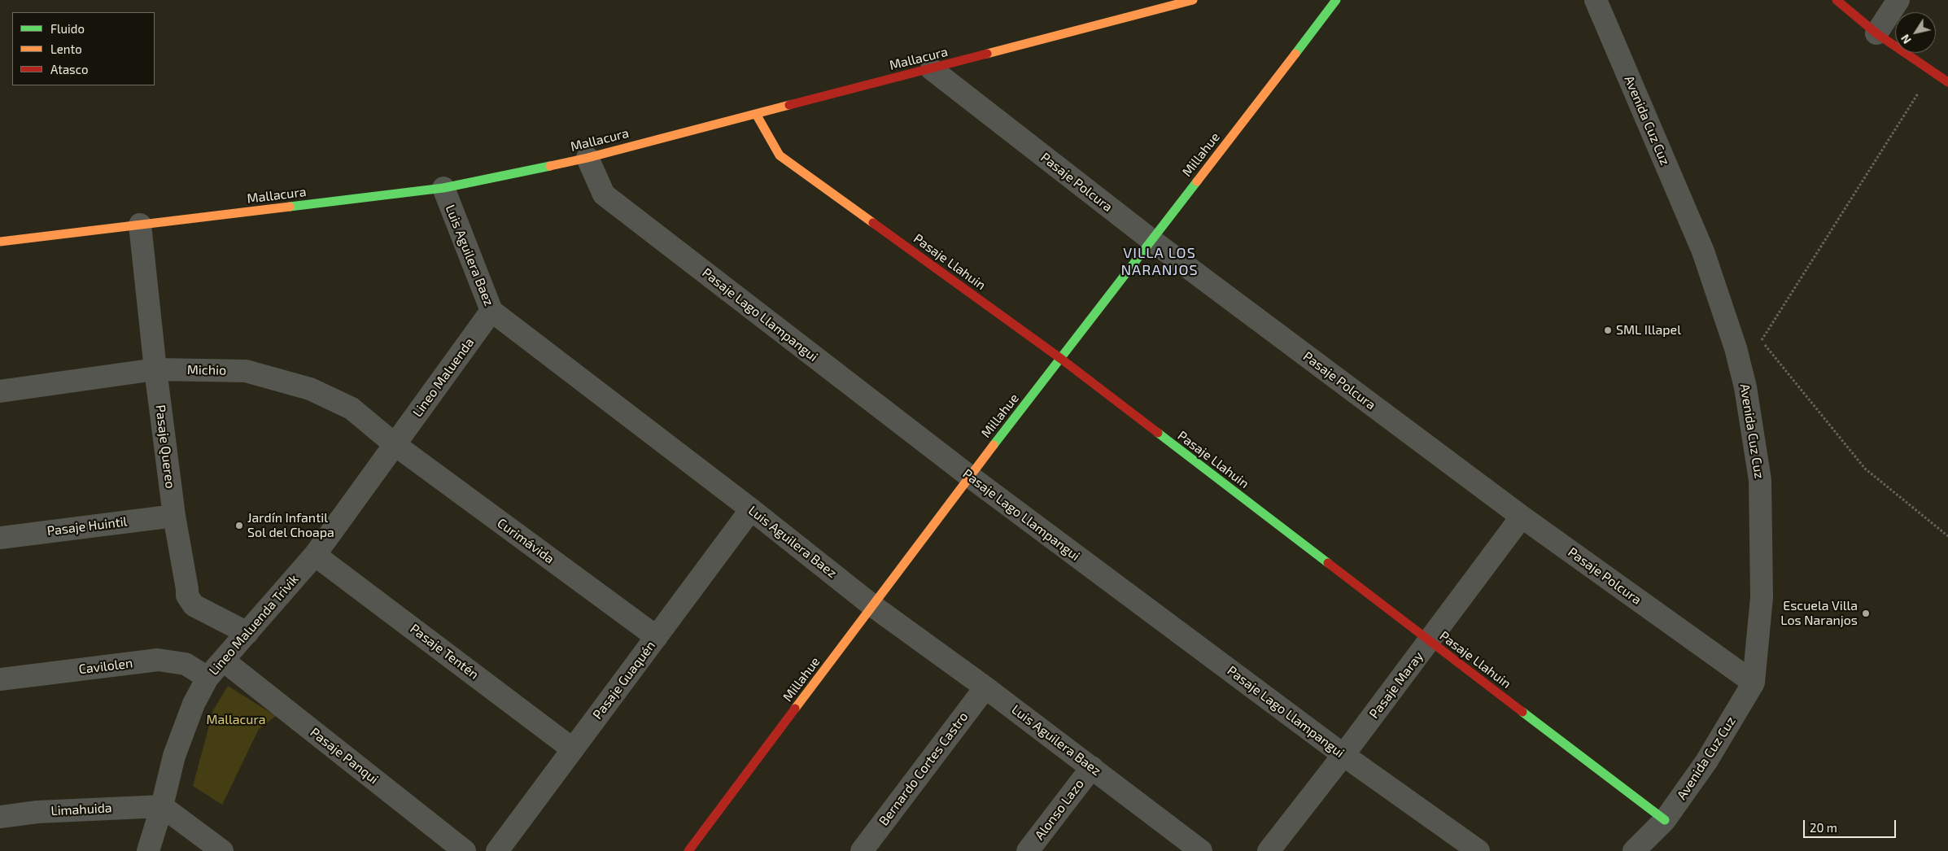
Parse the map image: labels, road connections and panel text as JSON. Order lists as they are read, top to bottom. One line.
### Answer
{"streets":{"street":["Mallacura","Avenida Cuz Cuz","Millahue","Pasaje Polcura","Luis Aguilera Baez","Pasaje Llahuin","Pasaje Lago Llampangui","Michio","Lineo Maluenda","Pasaje Quereo","Pasaje Huintil","Curimávida","Lineo Maluenda Trivik","Pasaje Tentén","Cavilolen","Pasaje Guaquén","Pasaje Maray","Pasaje Panqui","Bernardo Cortes Castro","Limahuida","Alonso Lazo"]},"crossings":[["Mallacura","Pasaje Polcura"],["Mallacura","Luis Aguilera Baez"],["Mallacura","Pasaje Llahuin"],["Mallacura","Pasaje Lago Llampangui"],["Mallacura","Pasaje Quereo"],["Avenida Cuz Cuz","Pasaje Polcura"],["Avenida Cuz Cuz","Pasaje Llahuin"],["Millahue","Pasaje Polcura"],["Millahue","Luis Aguilera Baez"],["Millahue","Pasaje Llahuin"],["Millahue","Pasaje Lago Llampangui"],["Pasaje Polcura","Pasaje Maray"],["Luis Aguilera Baez","Lineo Maluenda"],["Luis Aguilera Baez","Pasaje Guaquén"],["Luis Aguilera Baez","Bernardo Cortes Castro"],["Luis Aguilera Baez","Alonso Lazo"],["Pasaje Llahuin","Pasaje Maray"],["Pasaje Lago Llampangui","Pasaje Maray"],["Michio","Lineo Maluenda"],["Michio","Pasaje Quereo"],["Michio","Curimávida"],["Michio","Lineo Maluenda Trivik"],["Lineo Maluenda","Curimávida"],["Lineo Maluenda","Lineo Maluenda Trivik"],["Pasaje Quereo","Pasaje Huintil"],["Pasaje Quereo","Lineo Maluenda Trivik"],["Curimávida","Lineo Maluenda Trivik"],["Curimávida","Pasaje Guaquén"],["Lineo Maluenda Trivik","Pasaje Tentén"],["Lineo Maluenda Trivik","Cavilolen"],["Lineo Maluenda Trivik","Pasaje Panqui"],["Lineo Maluenda Trivik","Limahuida"],["Pasaje Tentén","Pasaje Guaquén"]],"districts":["VILLA LOS NARANJOS"],"parks":["Mallacura"],"places":["SML Illapel","Jardín Infantil Sol del Choapa","Escuela Villa Los Naranjos"],"legend":["Fluido","Lento","Atasco"],"scale_bar":"20 m","north":"bottom left"}
